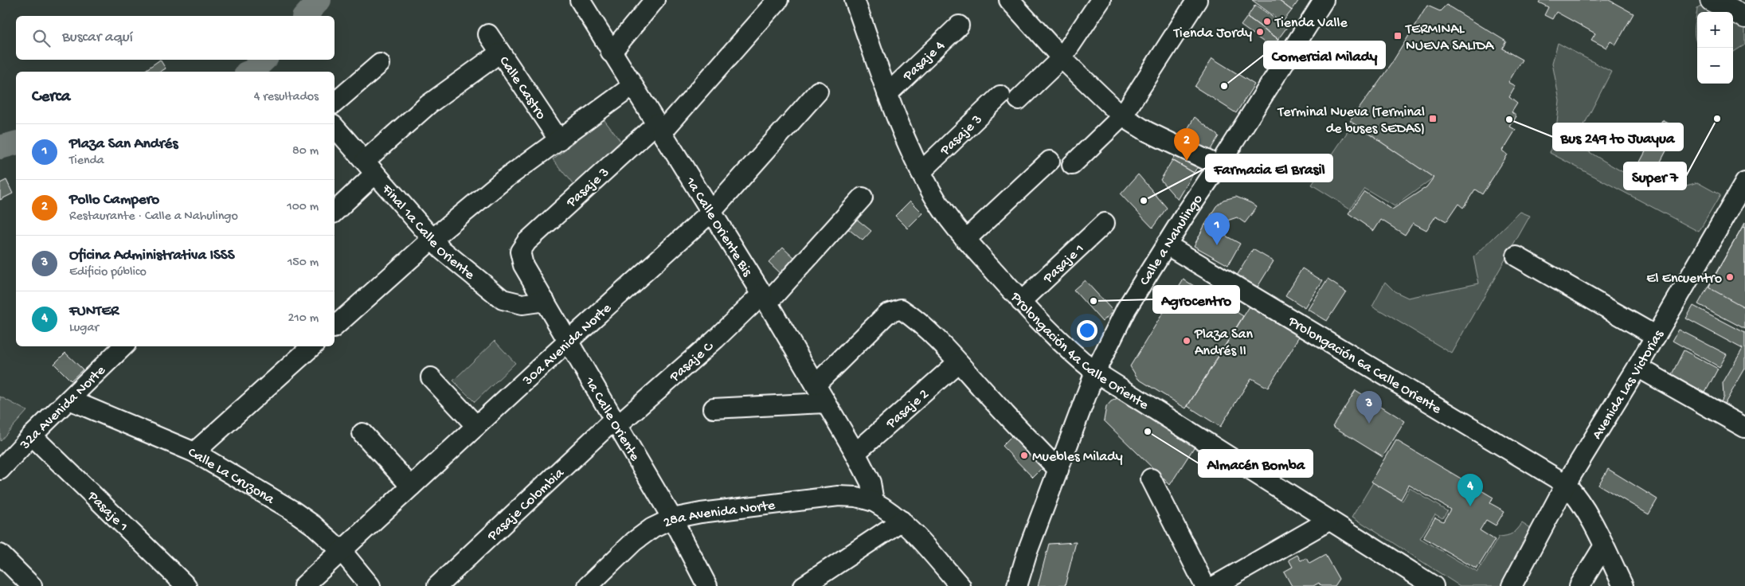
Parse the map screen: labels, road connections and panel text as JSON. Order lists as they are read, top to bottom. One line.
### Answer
{"streets":{"street":["Pasaje 4","Calle Castro","Pasaje 3","1a Calle Oriente Bis","Final 1a Calle Oriente","Calle a Nahulingo","Pasaje 1","30a Avenida Norte","Prolongación 4a Calle Oriente","Pasaje C","Prolongación 6a Calle Oriente","Avenida Las Victorias","32a Avenida Norte","Pasaje 2","1a Calle Oriente","Calle La Cruzona","Pasaje Colombia","28a Avenida Norte"]},"crossings":[["Pasaje 4","Prolongación 4a Calle Oriente"],["Pasaje 3","1a Calle Oriente Bis"],["Pasaje 3","Prolongación 4a Calle Oriente"],["Pasaje 3","1a Calle Oriente"],["1a Calle Oriente Bis","30a Avenida Norte"],["1a Calle Oriente Bis","Pasaje C"],["1a Calle Oriente Bis","Pasaje 2"],["1a Calle Oriente Bis","28a Avenida Norte"],["Final 1a Calle Oriente","1a Calle Oriente"],["Calle a Nahulingo","Prolongación 4a Calle Oriente"],["Calle a Nahulingo","Prolongación 6a Calle Oriente"],["Pasaje 1","Prolongación 4a Calle Oriente"],["Pasaje 1","32a Avenida Norte"],["30a Avenida Norte","1a Calle Oriente"],["30a Avenida Norte","Calle La Cruzona"],["Pasaje C","1a Calle Oriente"],["Pasaje C","Pasaje Colombia"],["Prolongación 6a Calle Oriente","Avenida Las Victorias"],["32a Avenida Norte","Calle La Cruzona"],["1a Calle Oriente","Pasaje Colombia"],["1a Calle Oriente","28a Avenida Norte"]],"places":{"other":["Tienda Valle","Tienda Jordy","Comercial Milady","Super 7","Bus 249 to Juayua","Farmacia El Brasil","El Encuentro","Agrocentro","Plaza San Andrés II","Almacén Bomba","Muebles Milady"],"transit":["TERMINAL NUEVA SALIDA","Terminal Nueva (Terminal de buses SEDAS)"]},"page":{"map_buttons":["+","−"],"search":"Buscar aquí","heading":["Cerca","4 resultados"],"list":[{"mark":"1","name":"Plaza San Andrés","note":"Tienda","value":"80 m"},{"mark":"2","name":"Pollo Campero","note":"Restaurante · Calle a Nahulingo","value":"100 m"},{"mark":"3","name":"Oficina Administrativa ISSS","note":"Edificio público","value":"150 m"},{"mark":"4","name":"FUNTER","note":"Lugar","value":"210 m"}],"pins":["2","1","3","4"]}}
